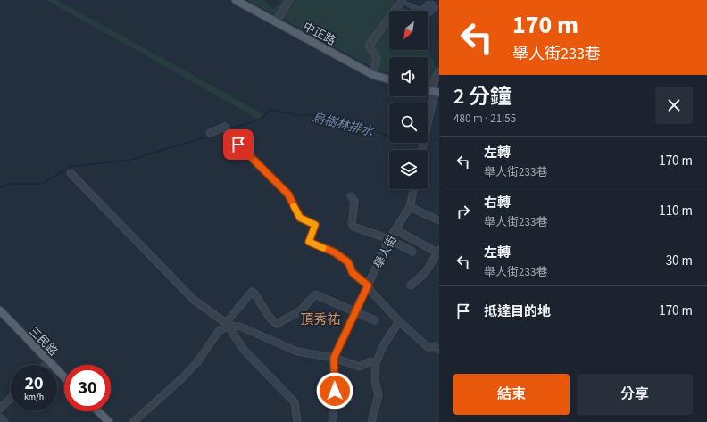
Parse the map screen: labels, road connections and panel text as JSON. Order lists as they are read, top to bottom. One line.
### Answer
{"streets":{"main road":["中正路","三民路"],"street":["舉人街"]},"districts":["頂秀祐"],"water":["烏樹林排水"],"north":"bottom left","page":{"turn":["170 m","舉人街233巷"],"heading":["2 分鐘","480 m · 21:55"],"list":[{"name":"左轉","note":"舉人街233巷","value":"170 m"},{"name":"右轉","note":"舉人街233巷","value":"110 m"},{"name":"左轉","note":"舉人街233巷","value":"30 m"},{"name":"抵達目的地","value":"170 m"}],"speed":"20 km/h","limit":"30","buttons":["結束","分享"]}}
